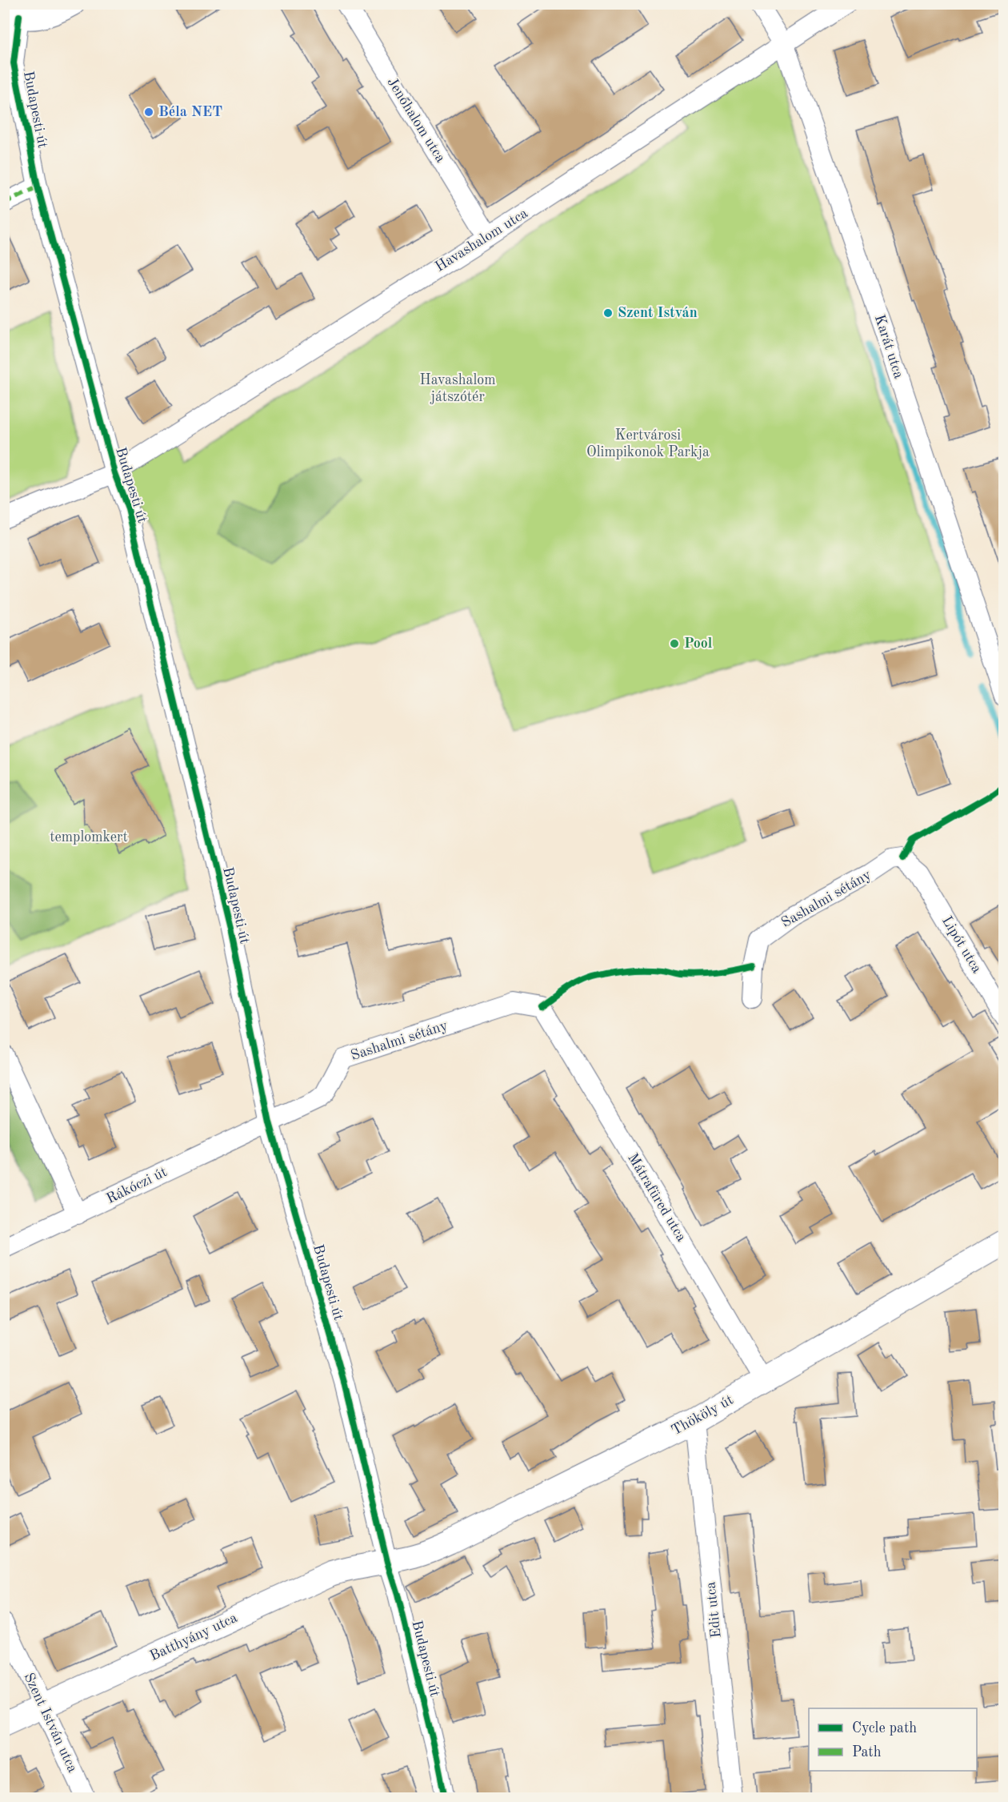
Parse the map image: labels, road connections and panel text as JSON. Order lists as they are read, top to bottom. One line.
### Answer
{"streets":{"street":["Budapesti út","Jenőhalom utca","Havashalom utca","Karát utca","Sashalmi sétány","Lipót utca","Rákóczi út","Mátrafüred utca","Thököly út","Edit utca","Batthyány utca","Szent István utca"]},"crossings":[["Budapesti út","Havashalom utca"],["Budapesti út","Sashalmi sétány"],["Budapesti út","Rákóczi út"],["Budapesti út","Thököly út"],["Budapesti út","Batthyány utca"],["Jenőhalom utca","Havashalom utca"],["Havashalom utca","Karát utca"],["Sashalmi sétány","Lipót utca"],["Sashalmi sétány","Rákóczi út"],["Sashalmi sétány","Mátrafüred utca"],["Mátrafüred utca","Thököly út"],["Thököly út","Edit utca"],["Thököly út","Batthyány utca"],["Batthyány utca","Szent István utca"]],"parks":["Havashalom játszótér","Kertvárosi Olimpikonok Parkja","templomkert"],"places":["Béla NET","Szent István","Pool"],"legend":["Cycle path","Path"]}
